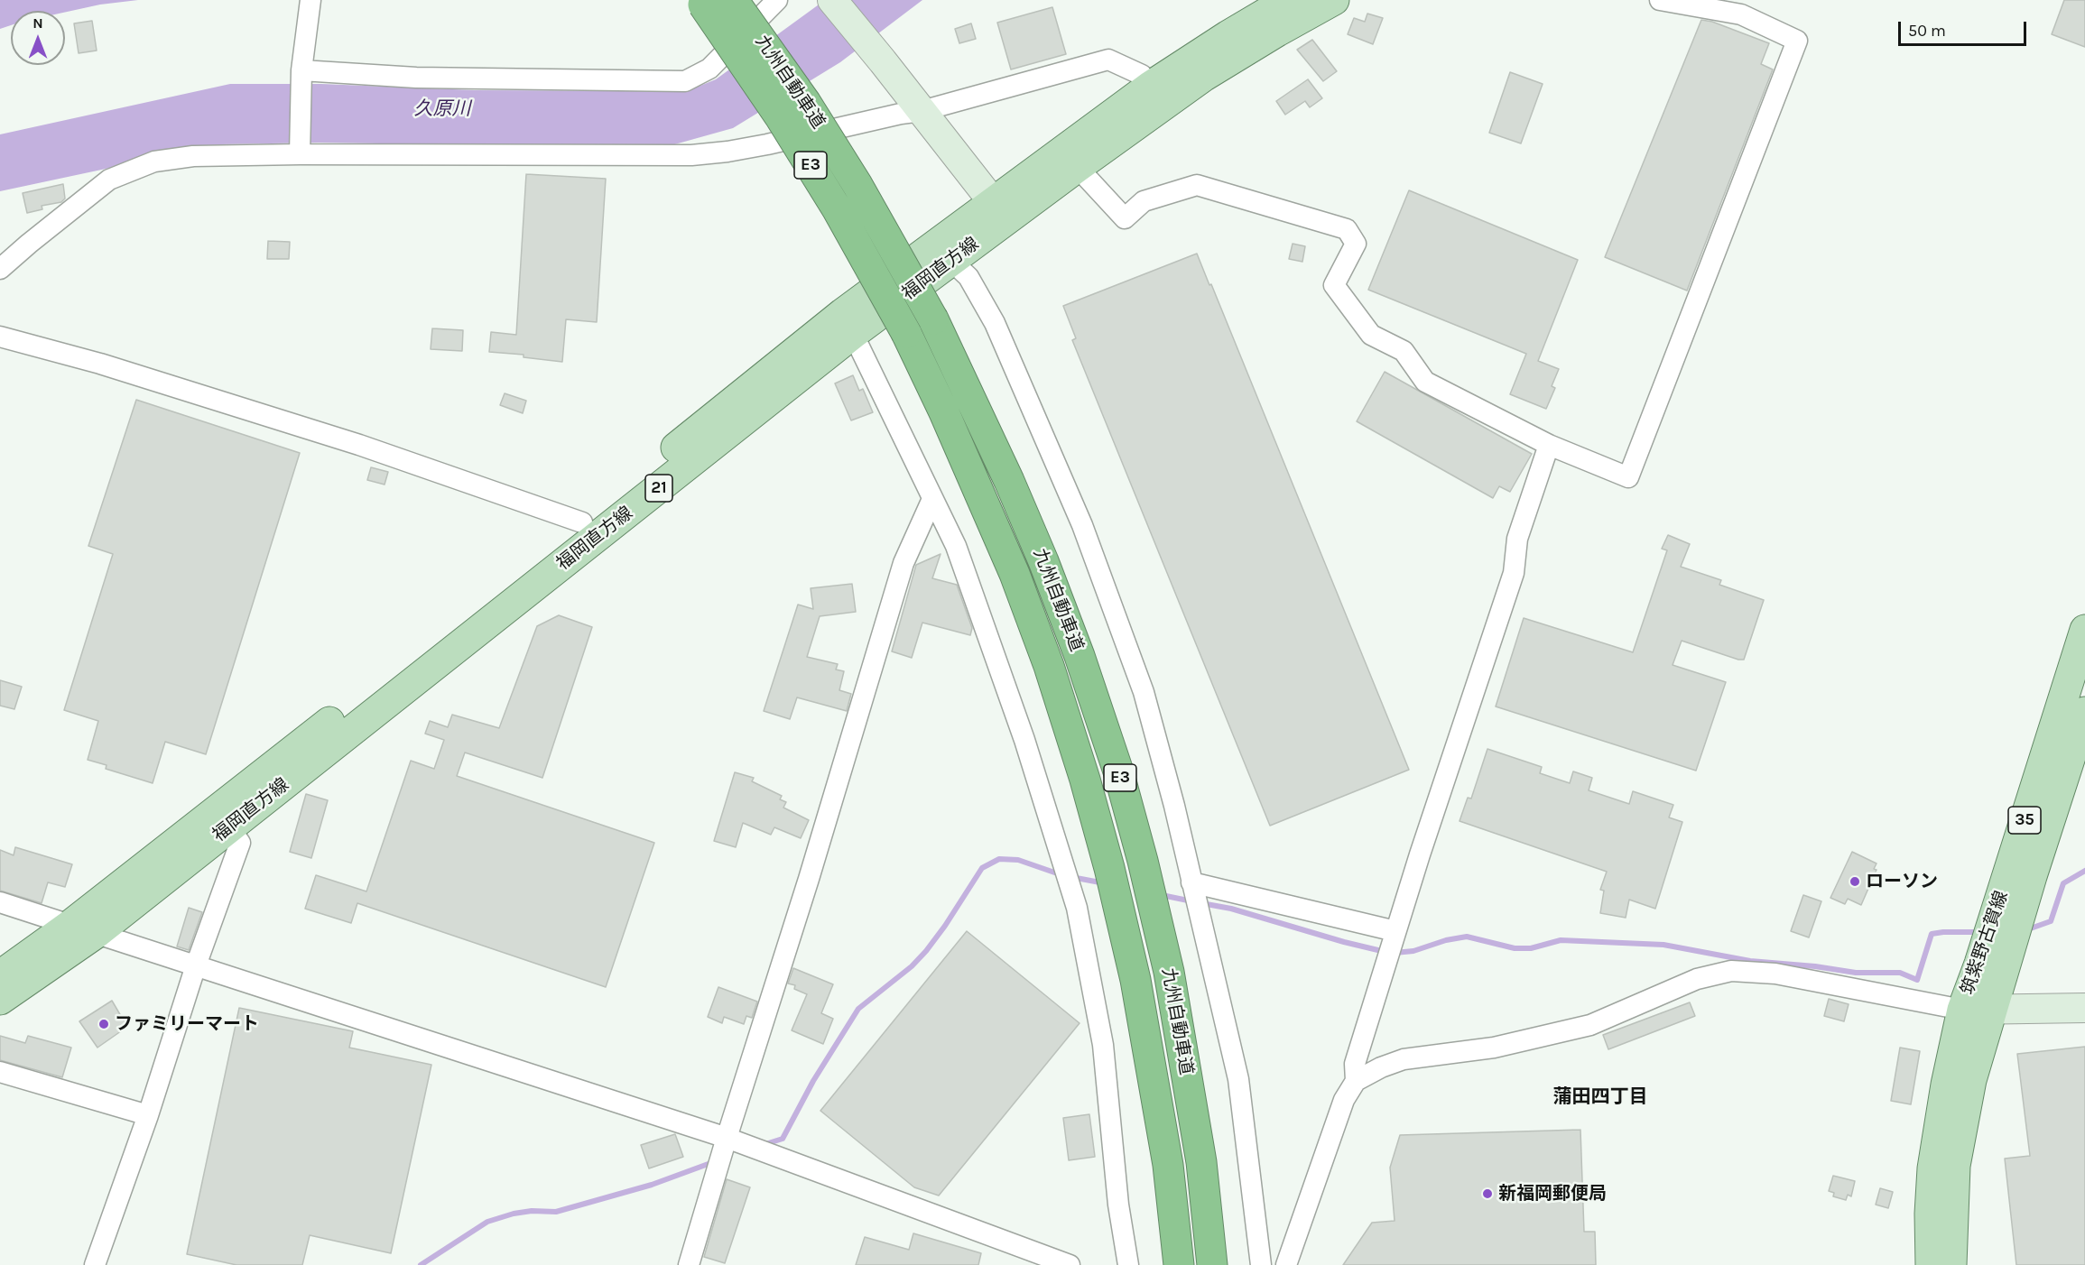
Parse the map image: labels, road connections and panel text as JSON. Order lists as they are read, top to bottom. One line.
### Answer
{"streets":{"highway":["九州自動車道","E3"],"main road":["福岡直方線","21","35","筑紫野古賀線"]},"districts":["蒲田四丁目"],"water":["久原川"],"places":["ローソン","ファミリーマート","新福岡郵便局"],"scale_bar":"50 m","north":"top"}
